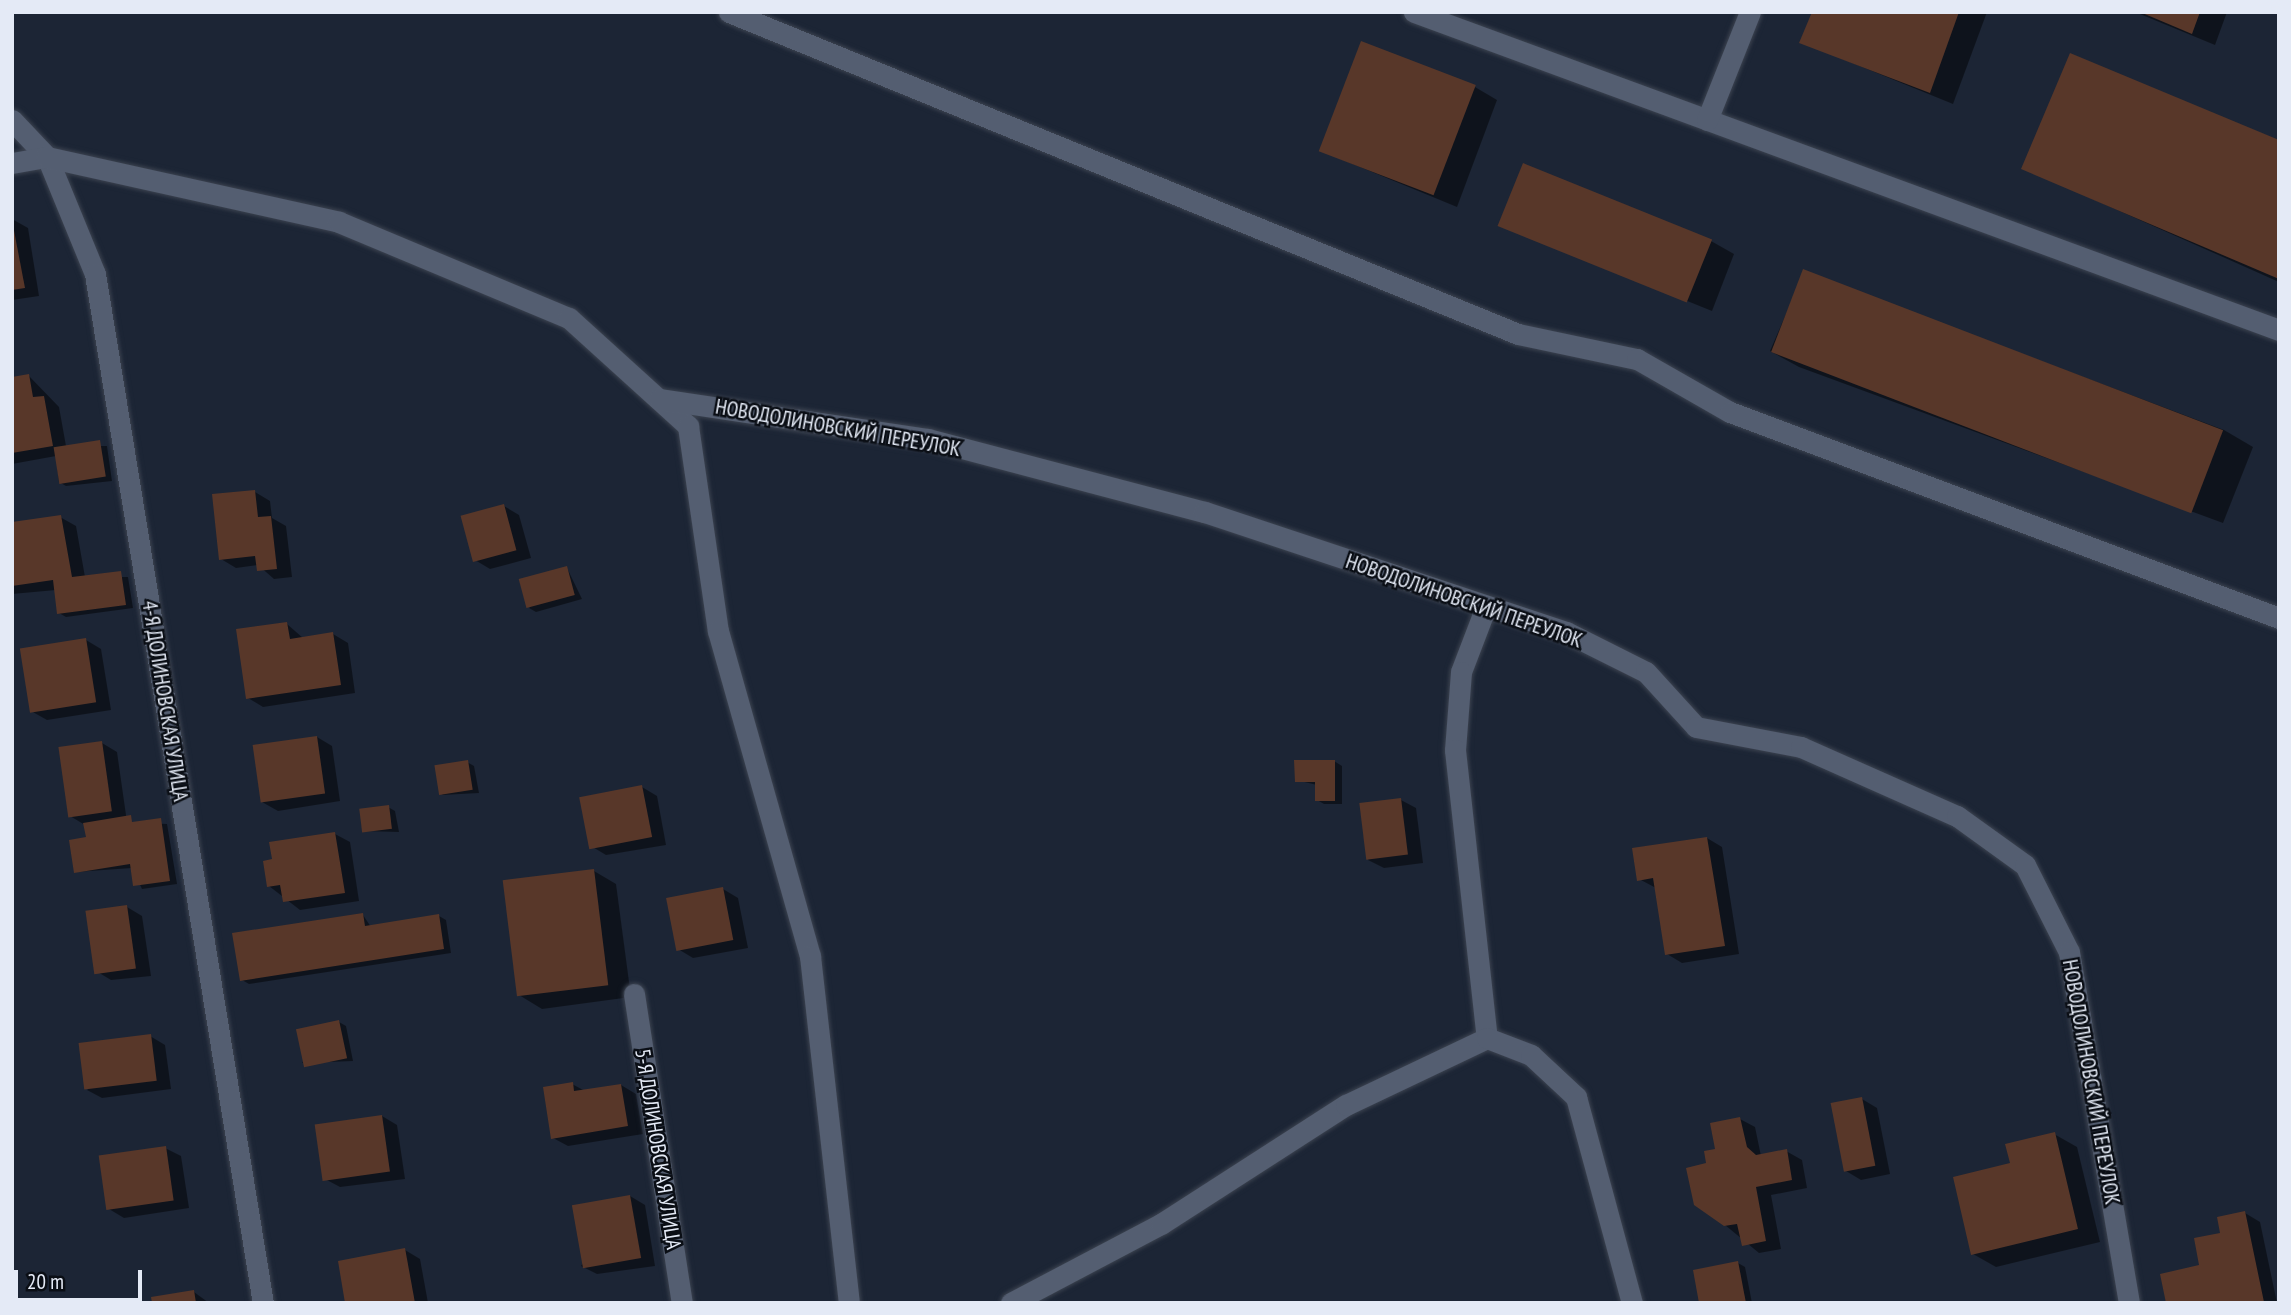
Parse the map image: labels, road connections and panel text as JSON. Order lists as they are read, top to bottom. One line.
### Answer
{"streets":{"street":["НОВОДОЛИНОВСКИЙ ПЕРЕУЛОК","4-Я ДОЛИНОВСКАЯ УЛИЦА","5-Я ДОЛИНОВСКАЯ УЛИЦА"]},"scale_bar":"20 m"}
